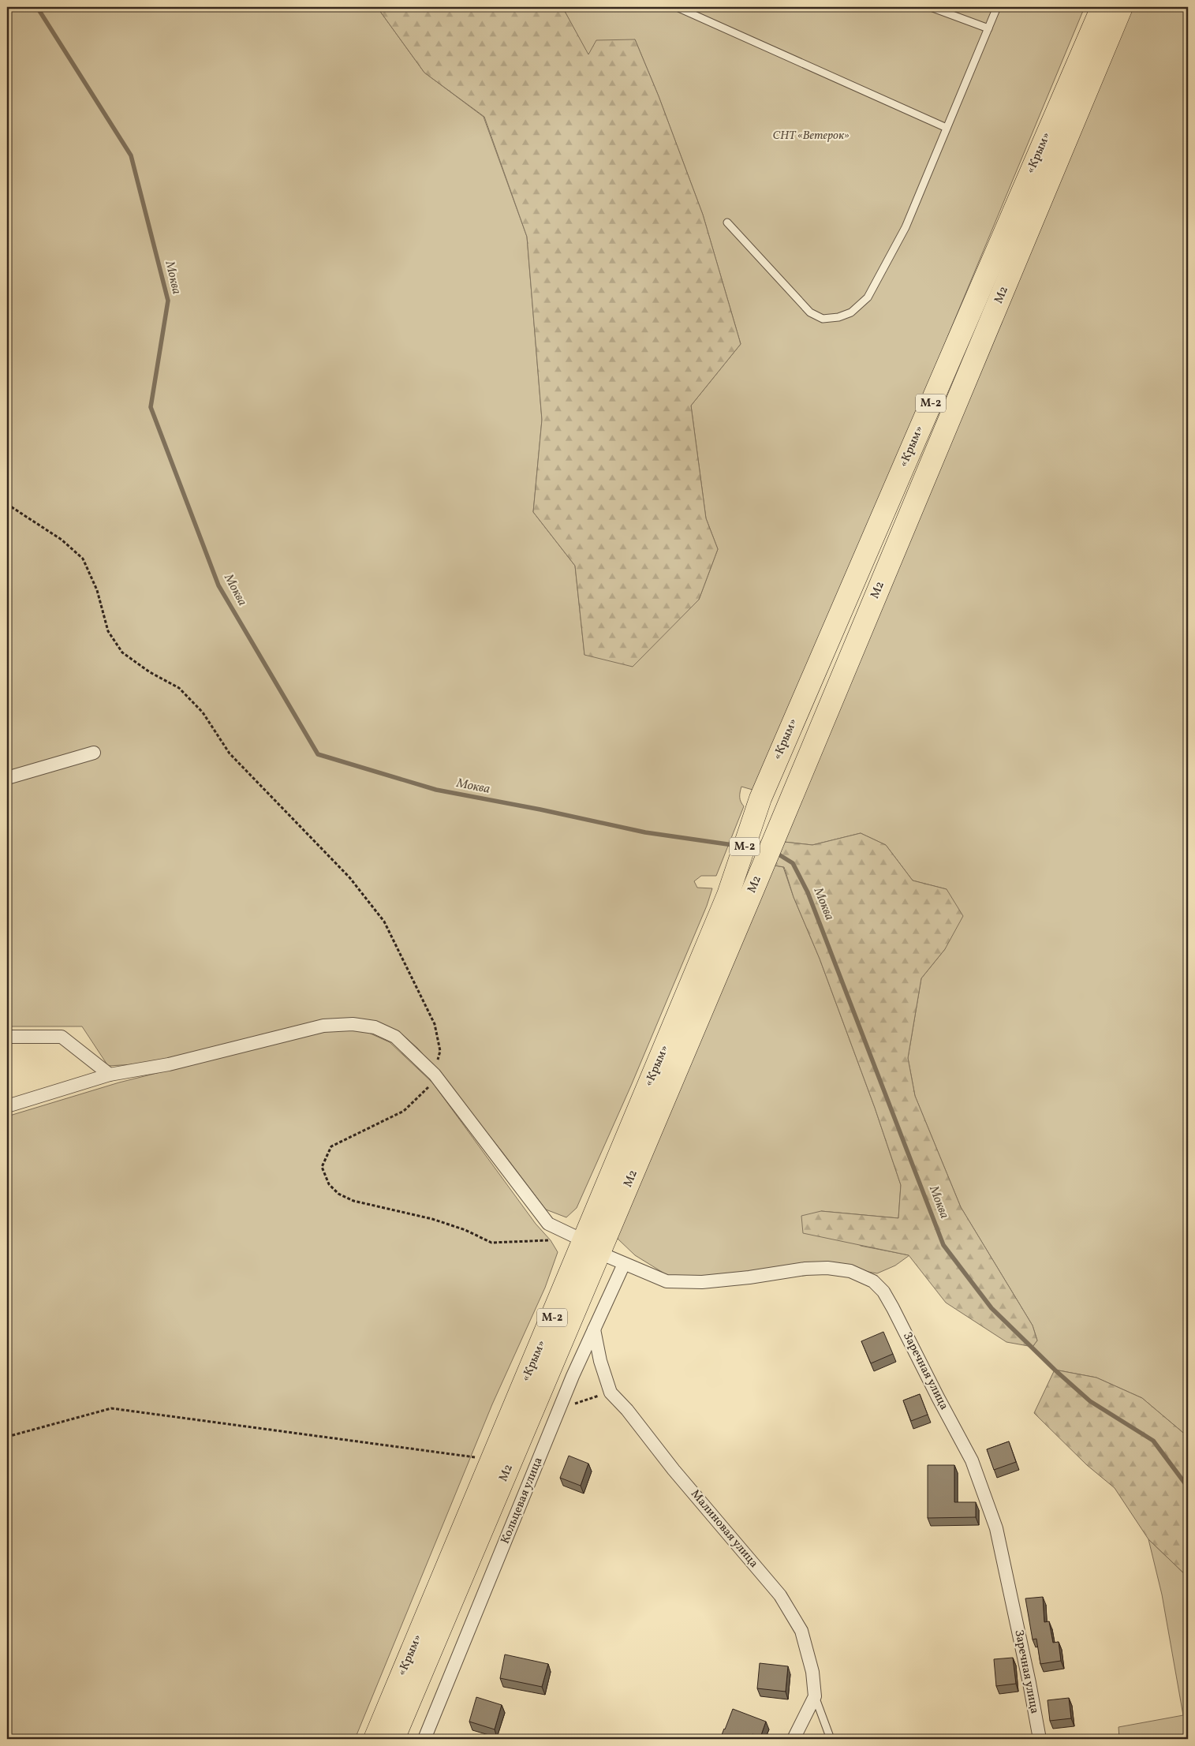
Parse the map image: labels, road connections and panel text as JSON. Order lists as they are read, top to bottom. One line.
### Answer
{"streets":{"highway":["«Крым»","М2","М-2"],"street":["Заречная улица","Кольцевая улица","Малиновая улица"]},"crossings":[["М2","Заречная улица"],["Заречная улица","Кольцевая улица"],["Кольцевая улица","Малиновая улица"]],"water":["Моква"],"parks":["СНТ «Ветерок»"]}
